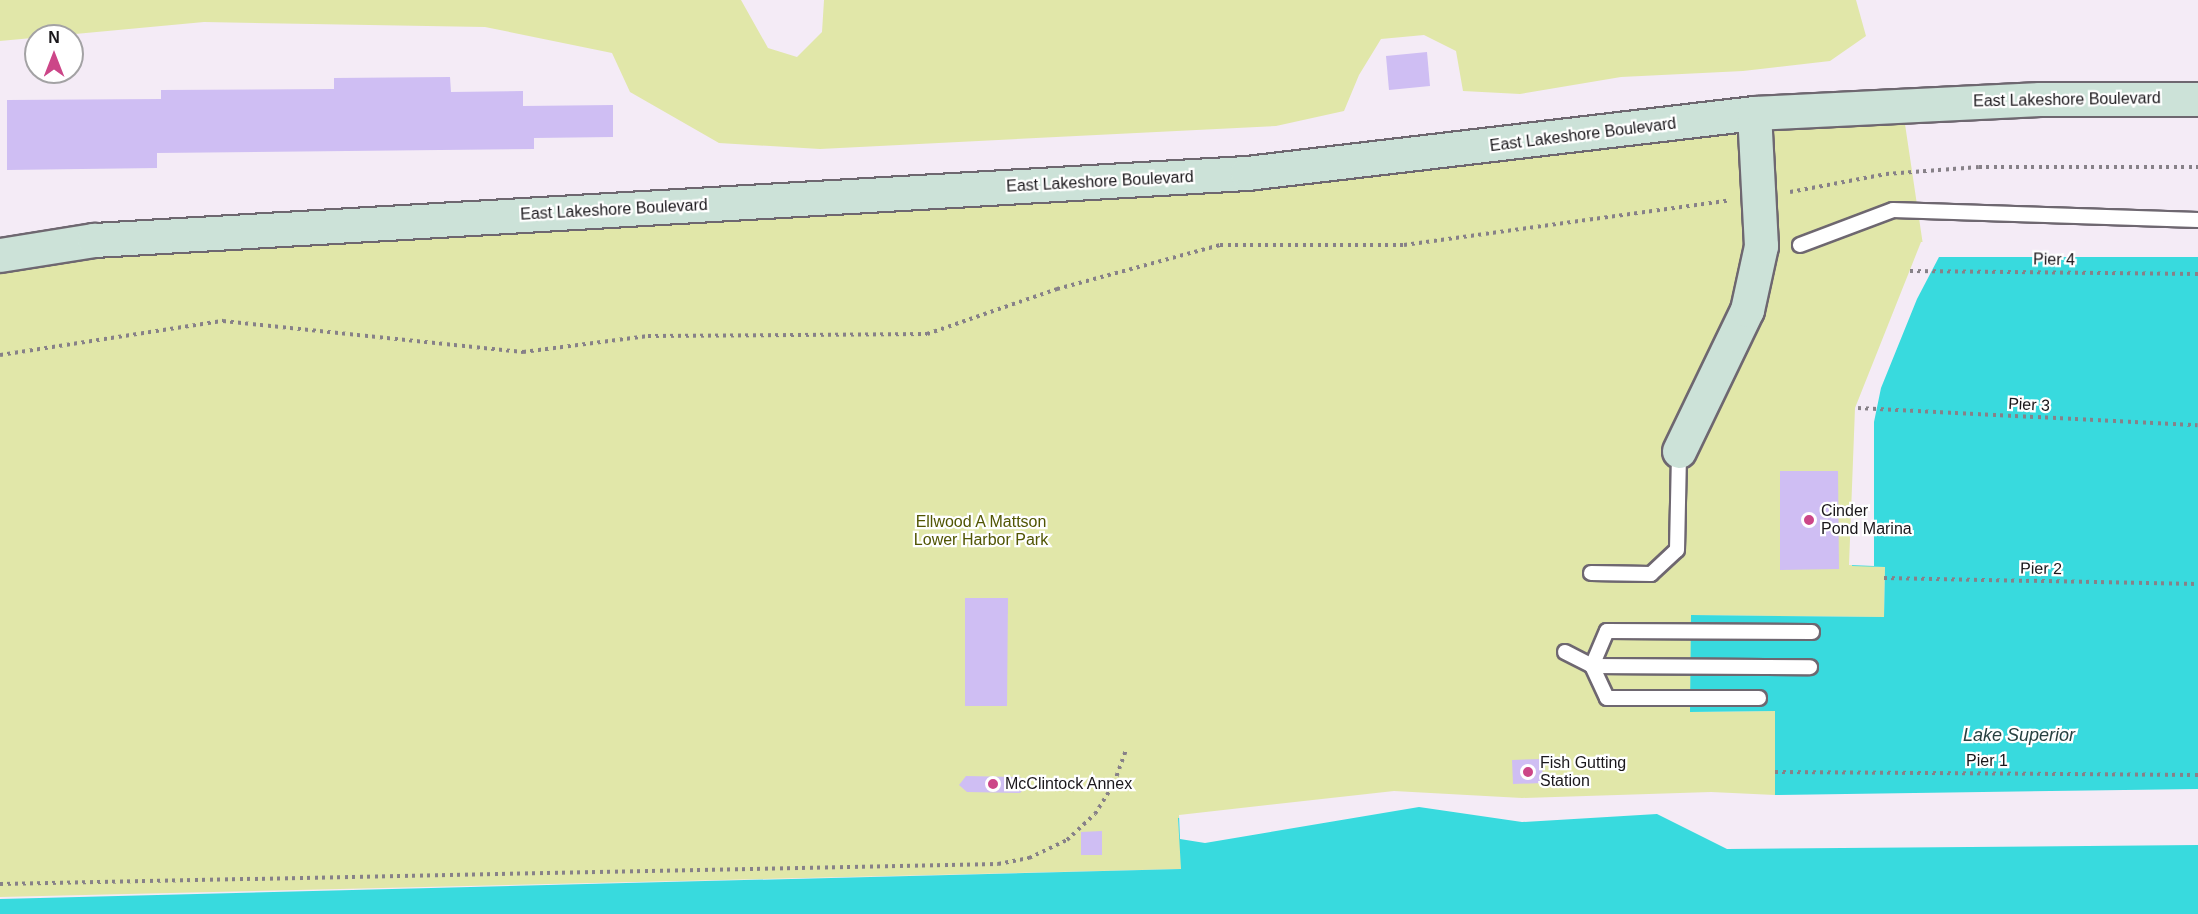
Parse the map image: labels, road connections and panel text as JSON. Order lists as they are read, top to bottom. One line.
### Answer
{"streets":{"street":["East Lakeshore Boulevard"],"path":["Pier 4","Pier 3","Pier 2","Pier 1"]},"water":["Lake Superior"],"parks":["Ellwood A Mattson Lower Harbor Park"],"places":["Cinder Pond Marina","Fish Gutting Station","McClintock Annex"],"north":"top"}
